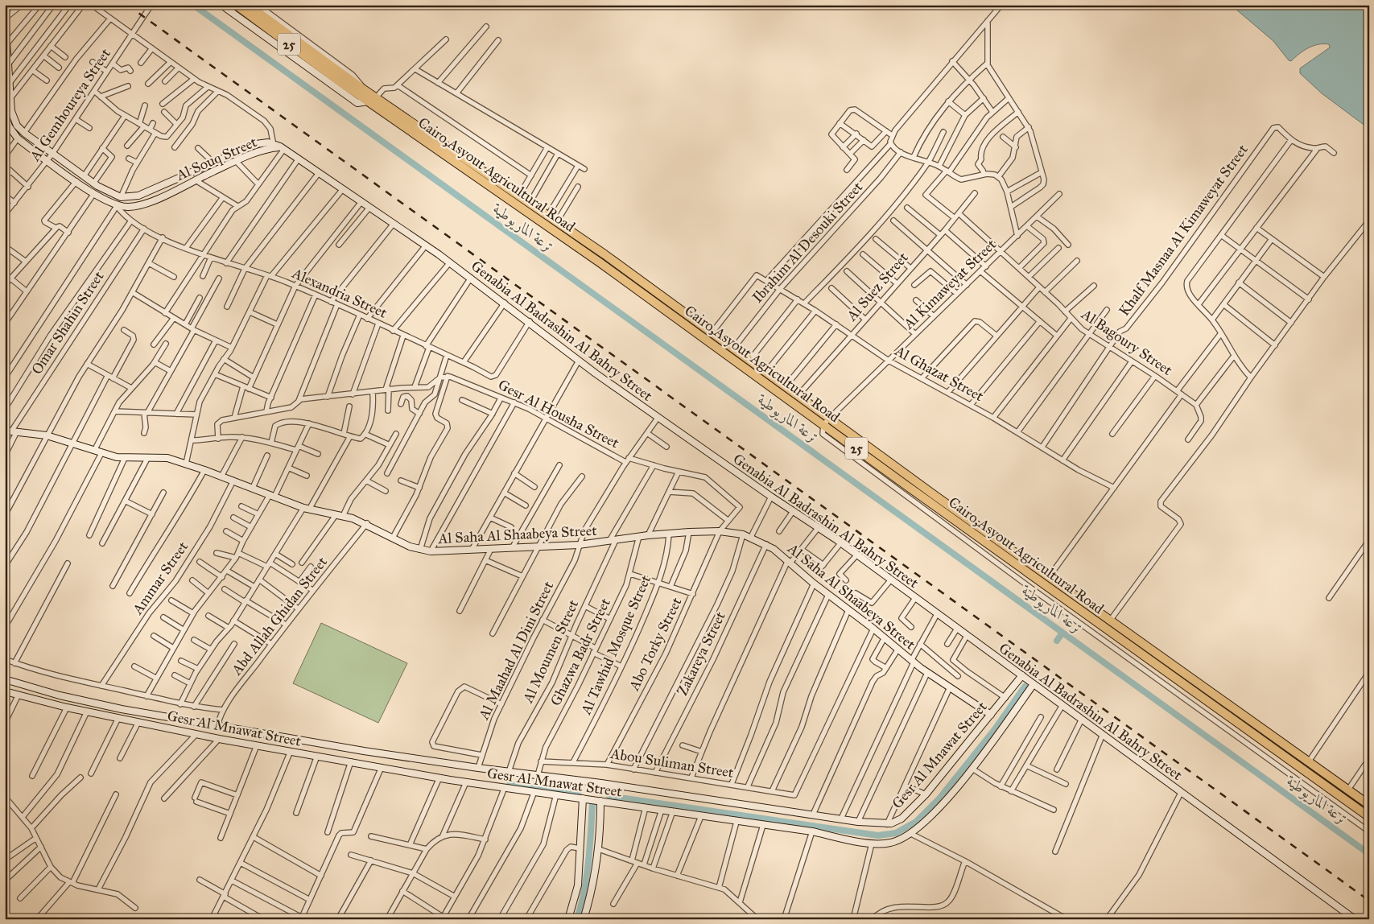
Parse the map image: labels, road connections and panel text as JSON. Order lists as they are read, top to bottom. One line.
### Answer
{"streets":{"highway":["25","Cairo,Asyout Agricultural Road"],"street":["Al Gemhoureya Street","Al Souq Street","Khalf Masnaa Al Kimaweyat Street","Ibrahim Al Desouki Street","Al Kimaweyat Street","Al Suez Street","Alexandria Street","Omar Shahin Street","Genabia Al Badrashin Al Bahry Street","Al Bagoury Street","Al Ghazat Street","Gesr Al Housha Street","Al Saha Al Shaabeya Street","Ammar Street","Abd Allah Ghidan Street","Abo Torky Street","Al Tawhid Mosque Street","Al Maahad Al Dini Street","Al Moumen Street","Ghazwa Badr Street","Zakareya Street","Gesr Al Mnawat Street","Abou Suliman Street"]},"crossings":[["Al Gemhoureya Street","Al Souq Street"],["Al Souq Street","Alexandria Street"],["Al Souq Street","Genabia Al Badrashin Al Bahry Street"],["Cairo,Asyout Agricultural Road","Ibrahim Al Desouki Street"],["Cairo,Asyout Agricultural Road","Al Kimaweyat Street"],["Cairo,Asyout Agricultural Road","Al Suez Street"],["Cairo,Asyout Agricultural Road","Al Ghazat Street"],["Khalf Masnaa Al Kimaweyat Street","Al Bagoury Street"],["Khalf Masnaa Al Kimaweyat Street","Al Ghazat Street"],["Ibrahim Al Desouki Street","Al Ghazat Street"],["Al Kimaweyat Street","Al Bagoury Street"],["Al Kimaweyat Street","Al Ghazat Street"],["Al Suez Street","Al Bagoury Street"],["Al Suez Street","Al Ghazat Street"],["Alexandria Street","Omar Shahin Street"],["Alexandria Street","Genabia Al Badrashin Al Bahry Street"],["Omar Shahin Street","Al Saha Al Shaabeya Street"],["Genabia Al Badrashin Al Bahry Street","Al Maahad Al Dini Street"],["Genabia Al Badrashin Al Bahry Street","Gesr Al Mnawat Street"],["Gesr Al Housha Street","Al Saha Al Shaabeya Street"],["Gesr Al Housha Street","Abo Torky Street"],["Gesr Al Housha Street","Al Maahad Al Dini Street"],["Gesr Al Housha Street","Al Moumen Street"],["Al Saha Al Shaabeya Street","Ammar Street"],["Al Saha Al Shaabeya Street","Abd Allah Ghidan Street"],["Al Saha Al Shaabeya Street","Abo Torky Street"],["Al Saha Al Shaabeya Street","Al Tawhid Mosque Street"],["Al Saha Al Shaabeya Street","Al Maahad Al Dini Street"],["Al Saha Al Shaabeya Street","Al Moumen Street"],["Al Saha Al Shaabeya Street","Ghazwa Badr Street"],["Al Saha Al Shaabeya Street","Zakareya Street"],["Al Saha Al Shaabeya Street","Gesr Al Mnawat Street"],["Al Saha Al Shaabeya Street","Abou Suliman Street"],["Abd Allah Ghidan Street","Gesr Al Mnawat Street"],["Abo Torky Street","Abou Suliman Street"],["Al Tawhid Mosque Street","Abou Suliman Street"],["Al Maahad Al Dini Street","Gesr Al Mnawat Street"],["Al Moumen Street","Gesr Al Mnawat Street"],["Ghazwa Badr Street","Gesr Al Mnawat Street"],["Ghazwa Badr Street","Abou Suliman Street"],["Zakareya Street","Abou Suliman Street"]],"water":["ترعة الماريوطية"]}
